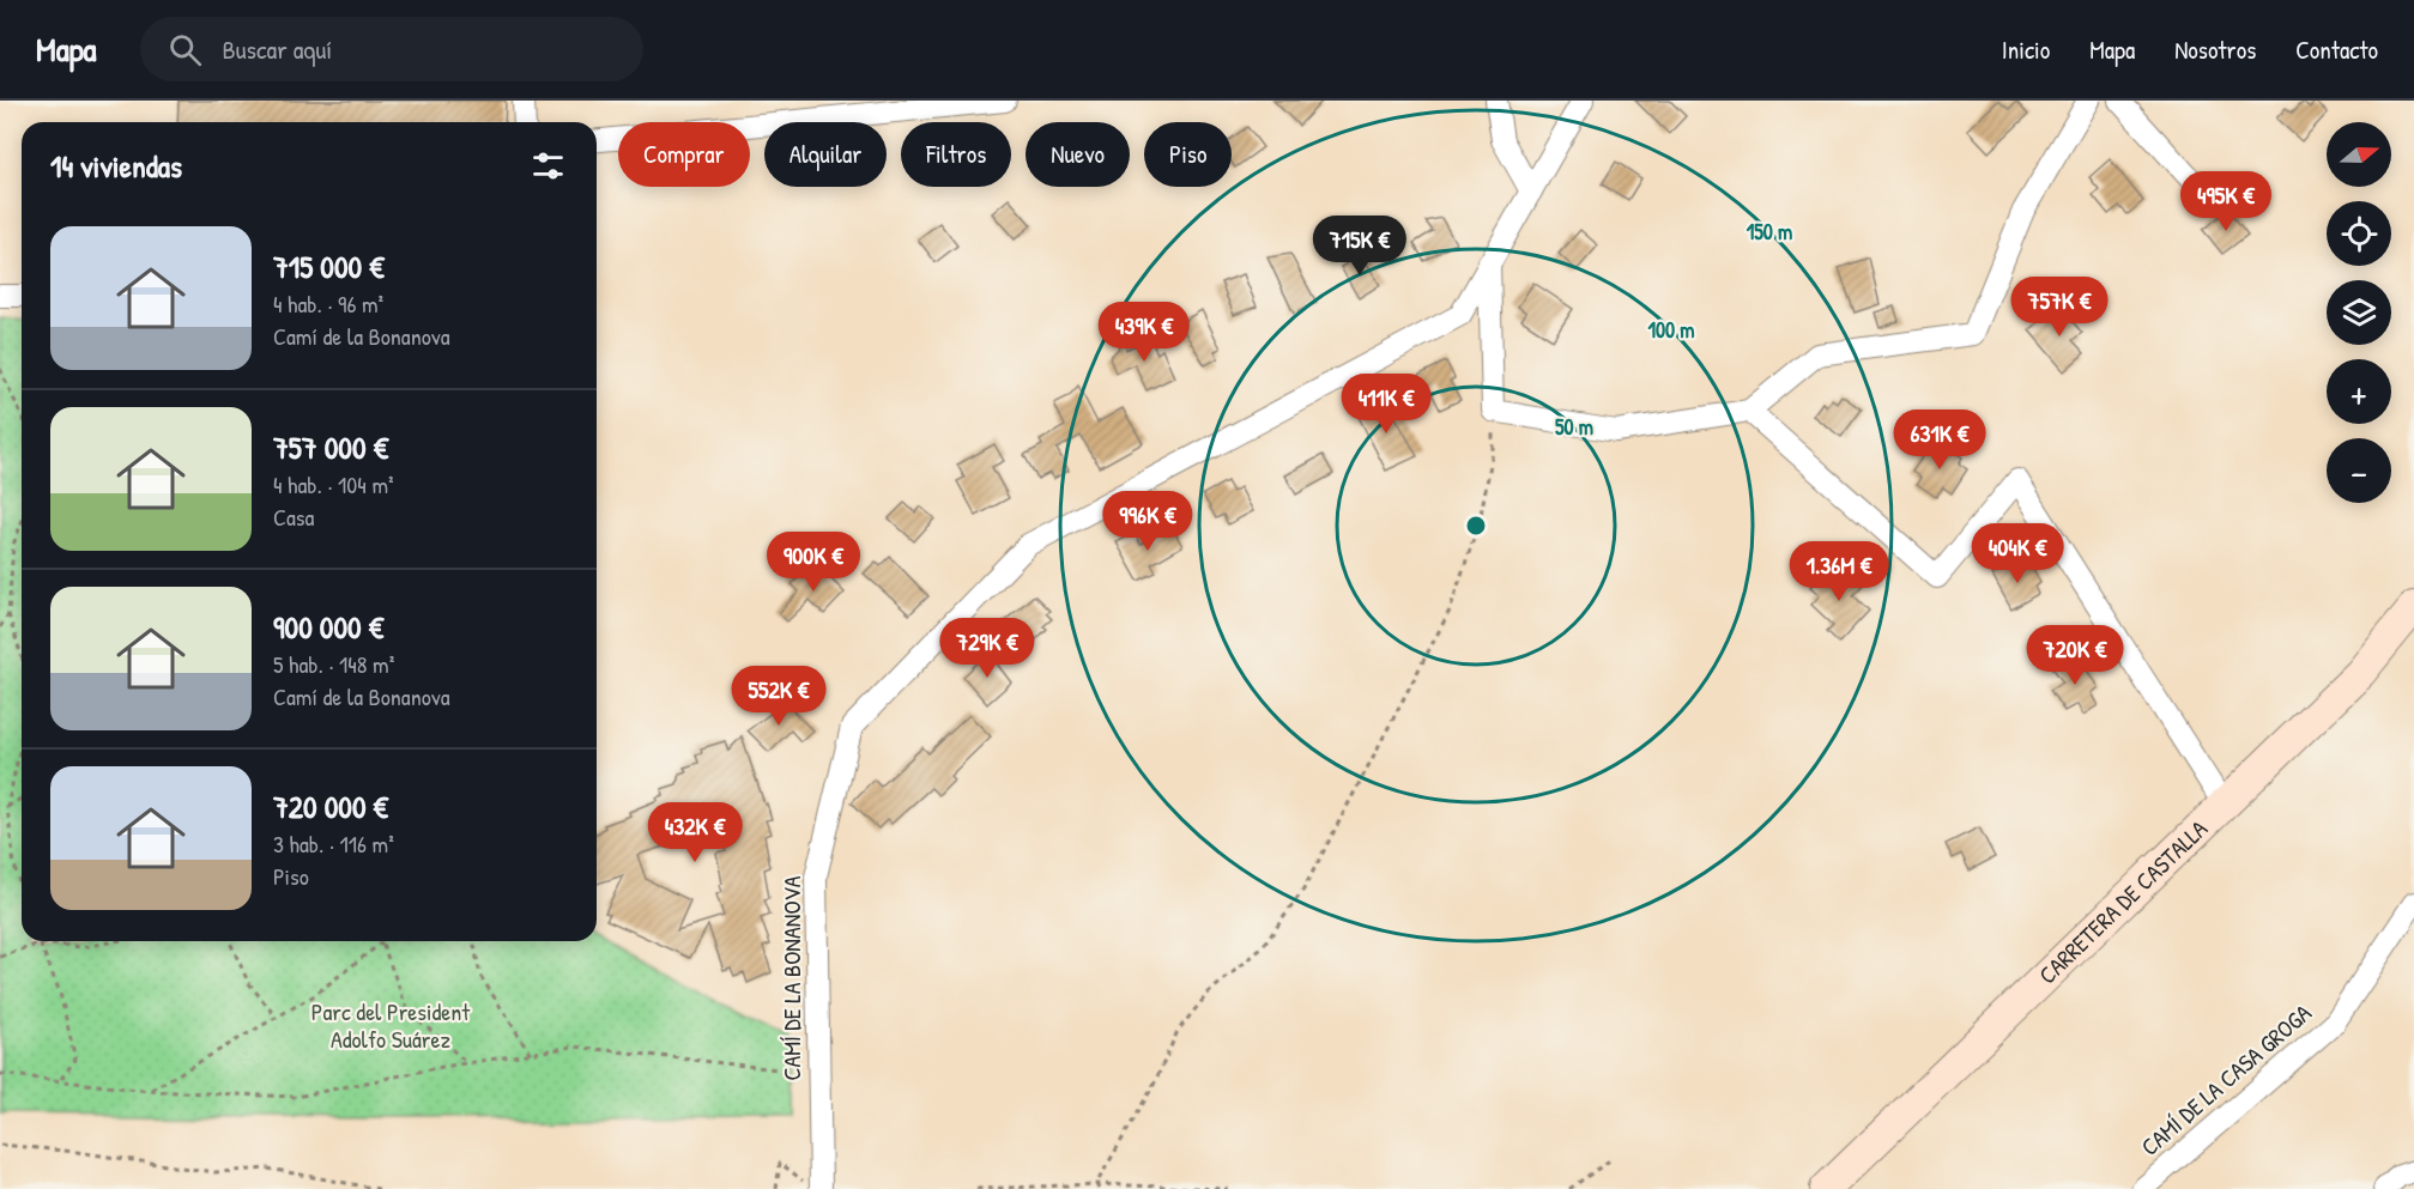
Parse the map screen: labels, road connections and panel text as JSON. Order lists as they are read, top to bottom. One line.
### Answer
{"streets":{"main road":["CARRETERA DE CASTALLA"],"street":["CAMÍ DE LA BONANOVA","CAMÍ DE LA CASA GROGA"]},"parks":["Parc del President Adolfo Suárez"],"north":"right","page":{"header":"Mapa","search":"Buscar aquí","nav":["Inicio","Mapa","Nosotros","Contacto"],"map_buttons":["+","−"],"chip":["Comprar","Alquilar","Filtros","Nuevo","Piso"],"heading":"14 viviendas","price":["495K €","715K €","757K €","439K €","411K €","631K €","996K €","404K €","900K €","1.36M €","729K €","720K €","552K €","432K €"],"list":[{"name":"715 000 €","note":"4 hab. · 96 m² · Camí de la Bonanova"},{"name":"757 000 €","note":"4 hab. · 104 m² · Casa"},{"name":"900 000 €","note":"5 hab. · 148 m² · Camí de la Bonanova"},{"name":"720 000 €","note":"3 hab. · 116 m² · Piso"}]},"rings":["150 m","100 m","50 m"]}
